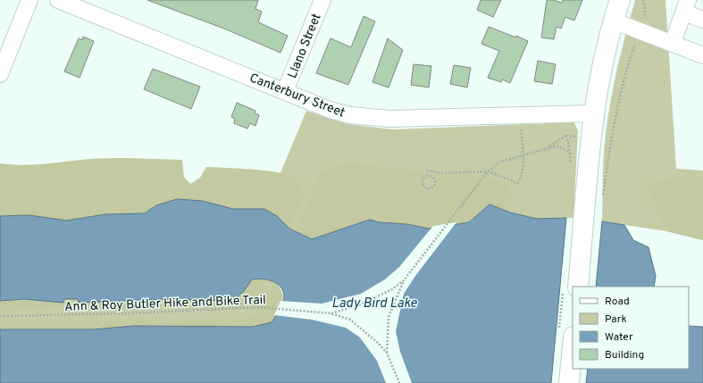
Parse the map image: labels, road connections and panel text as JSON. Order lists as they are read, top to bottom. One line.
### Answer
{"streets":{"street":["Llano Street","Canterbury Street"],"path":["Ann & Roy Butler Hike and Bike Trail"]},"crossings":[["Llano Street","Canterbury Street"]],"water":["Lady Bird Lake"],"legend":["Road","Park","Water","Building"]}
